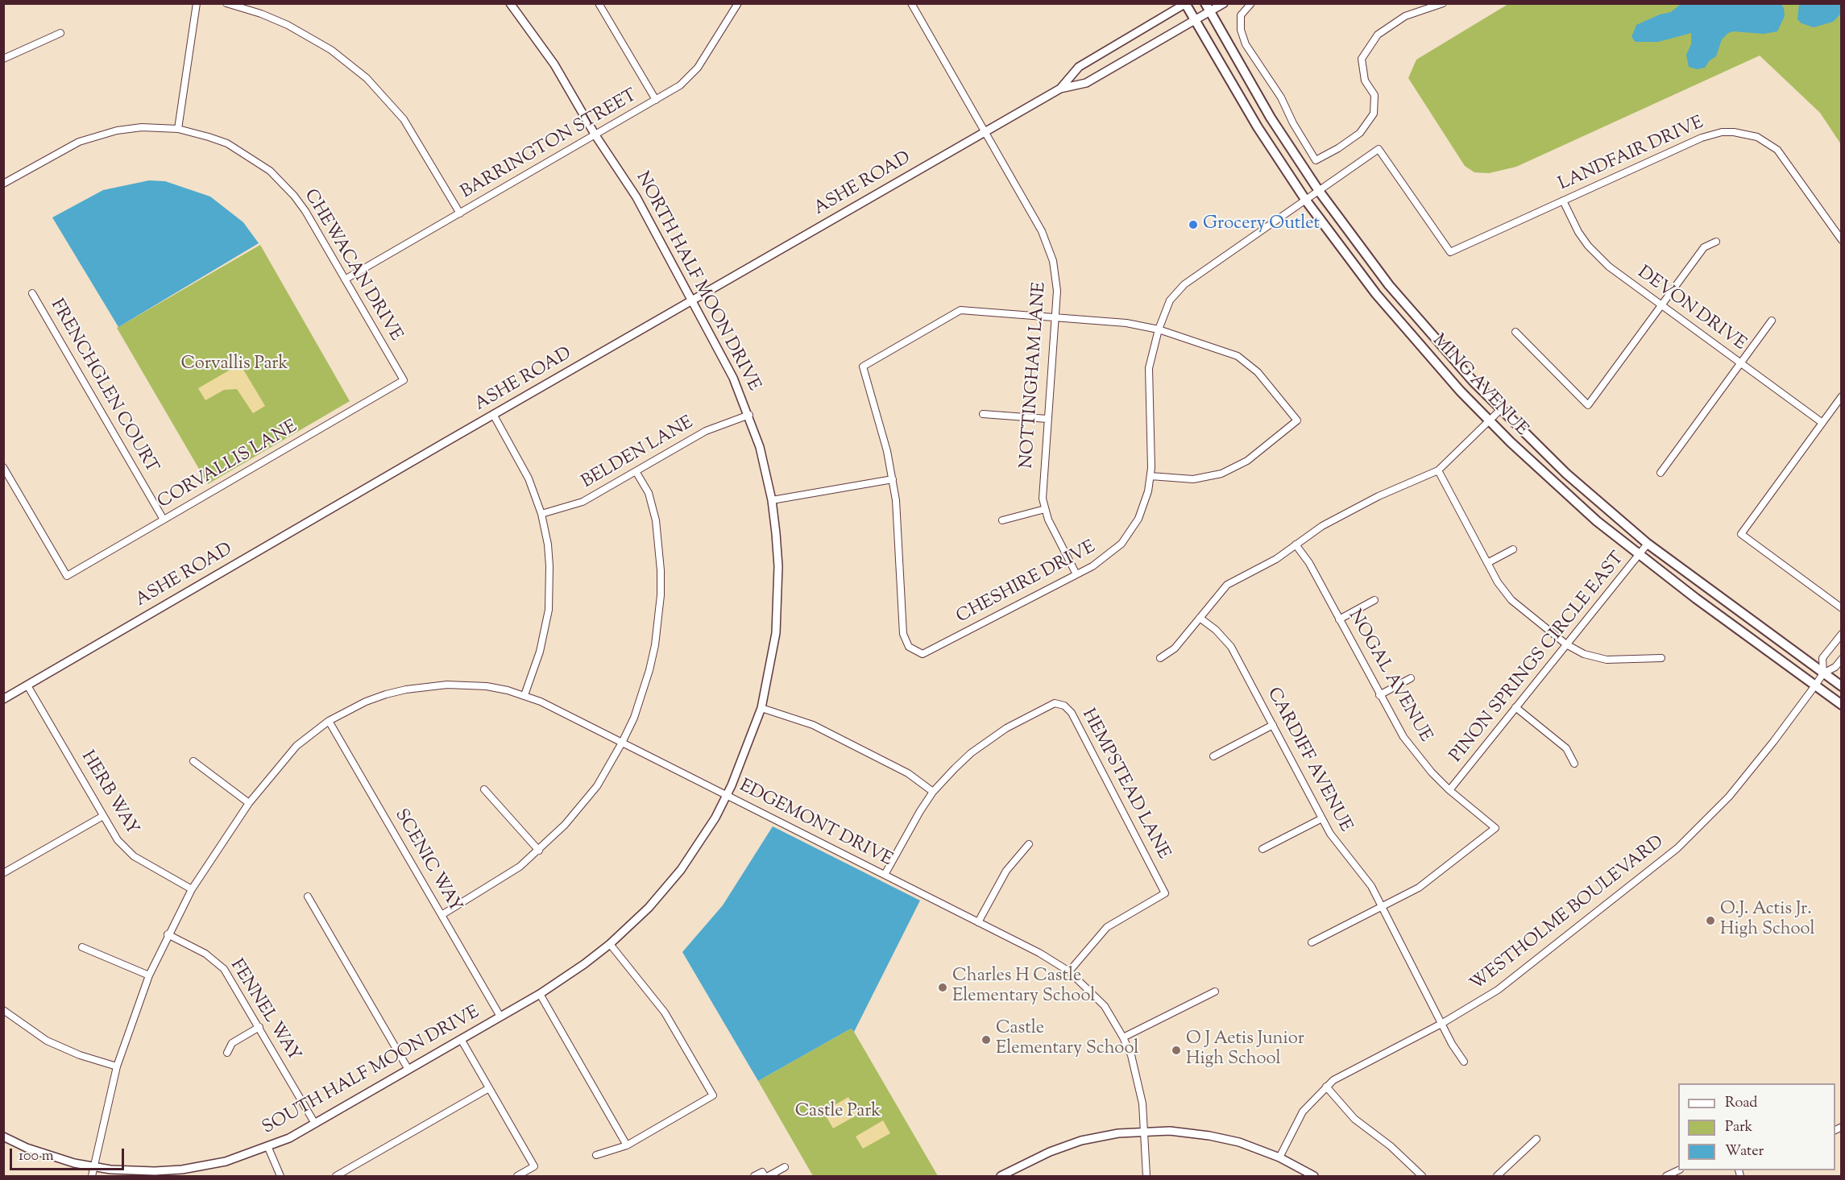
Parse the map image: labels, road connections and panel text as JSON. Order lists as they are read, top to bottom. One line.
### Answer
{"streets":{"main road":["MING AVENUE"],"street":["BARRINGTON STREET","LANDFAIR DRIVE","ASHE ROAD","CHEWACAN DRIVE","NORTH HALF MOON DRIVE","DEVON DRIVE","NOTTINGHAM LANE","FRENCHGLEN COURT","BELDEN LANE","CORVALLIS LANE","CHESHIRE DRIVE","PINON SPRINGS CIRCLE EAST","NOGAL AVENUE","CARDIFF AVENUE","HEMPSTEAD LANE","HERB WAY","EDGEMONT DRIVE","SCENIC WAY","WESTHOLME BOULEVARD","FENNEL WAY","SOUTH HALF MOON DRIVE"]},"crossings":[["BARRINGTON STREET","CHEWACAN DRIVE"],["BARRINGTON STREET","NORTH HALF MOON DRIVE"],["LANDFAIR DRIVE","DEVON DRIVE"],["LANDFAIR DRIVE","CHESHIRE DRIVE"],["ASHE ROAD","NORTH HALF MOON DRIVE"],["ASHE ROAD","NOTTINGHAM LANE"],["ASHE ROAD","MING AVENUE"],["ASHE ROAD","HERB WAY"],["CHEWACAN DRIVE","CORVALLIS LANE"],["NORTH HALF MOON DRIVE","BELDEN LANE"],["NORTH HALF MOON DRIVE","EDGEMONT DRIVE"],["NORTH HALF MOON DRIVE","SCENIC WAY"],["NORTH HALF MOON DRIVE","SOUTH HALF MOON DRIVE"],["NOTTINGHAM LANE","CHESHIRE DRIVE"],["MING AVENUE","CHESHIRE DRIVE"],["MING AVENUE","PINON SPRINGS CIRCLE EAST"],["MING AVENUE","WESTHOLME BOULEVARD"],["FRENCHGLEN COURT","CORVALLIS LANE"],["PINON SPRINGS CIRCLE EAST","NOGAL AVENUE"],["NOGAL AVENUE","CARDIFF AVENUE"],["CARDIFF AVENUE","WESTHOLME BOULEVARD"],["HEMPSTEAD LANE","EDGEMONT DRIVE"],["HERB WAY","EDGEMONT DRIVE"],["EDGEMONT DRIVE","SCENIC WAY"],["EDGEMONT DRIVE","FENNEL WAY"],["EDGEMONT DRIVE","SOUTH HALF MOON DRIVE"],["SCENIC WAY","SOUTH HALF MOON DRIVE"],["FENNEL WAY","SOUTH HALF MOON DRIVE"]],"parks":["Corvallis Park","Castle Park"],"places":["Grocery Outlet","O.J. Actis Jr. High School","Charles H Castle Elementary School","Castle Elementary School","O J Aetis Junior High School"],"legend":["Road","Park","Water"],"scale_bar":"100 m"}
